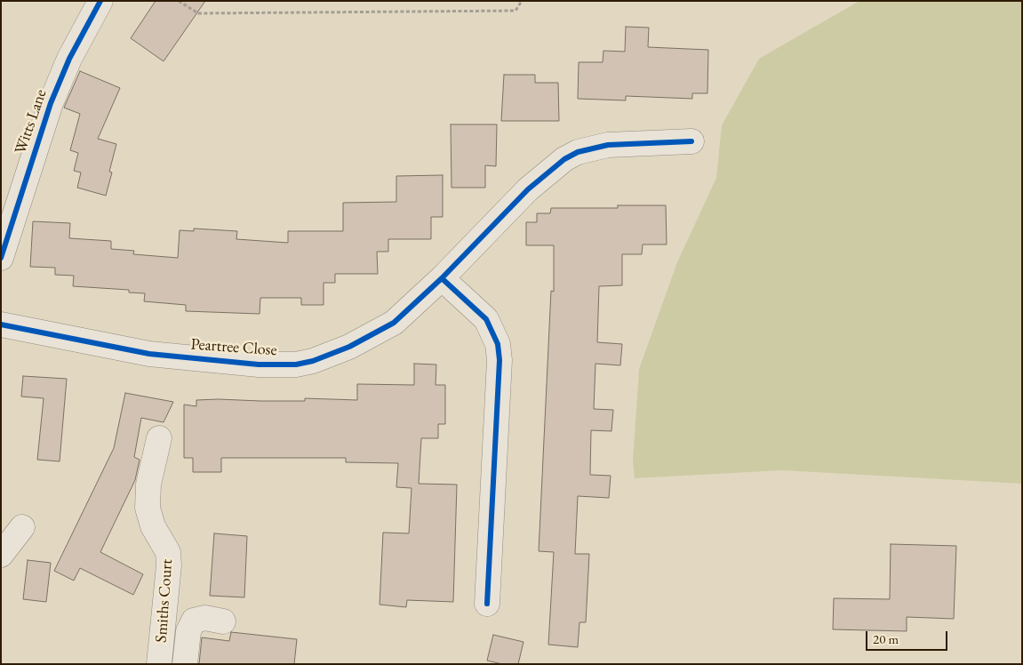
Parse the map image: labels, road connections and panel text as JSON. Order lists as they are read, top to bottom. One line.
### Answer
{"streets":{"street":["Witts Lane","Peartree Close","Smiths Court"]},"scale_bar":"20 m"}
